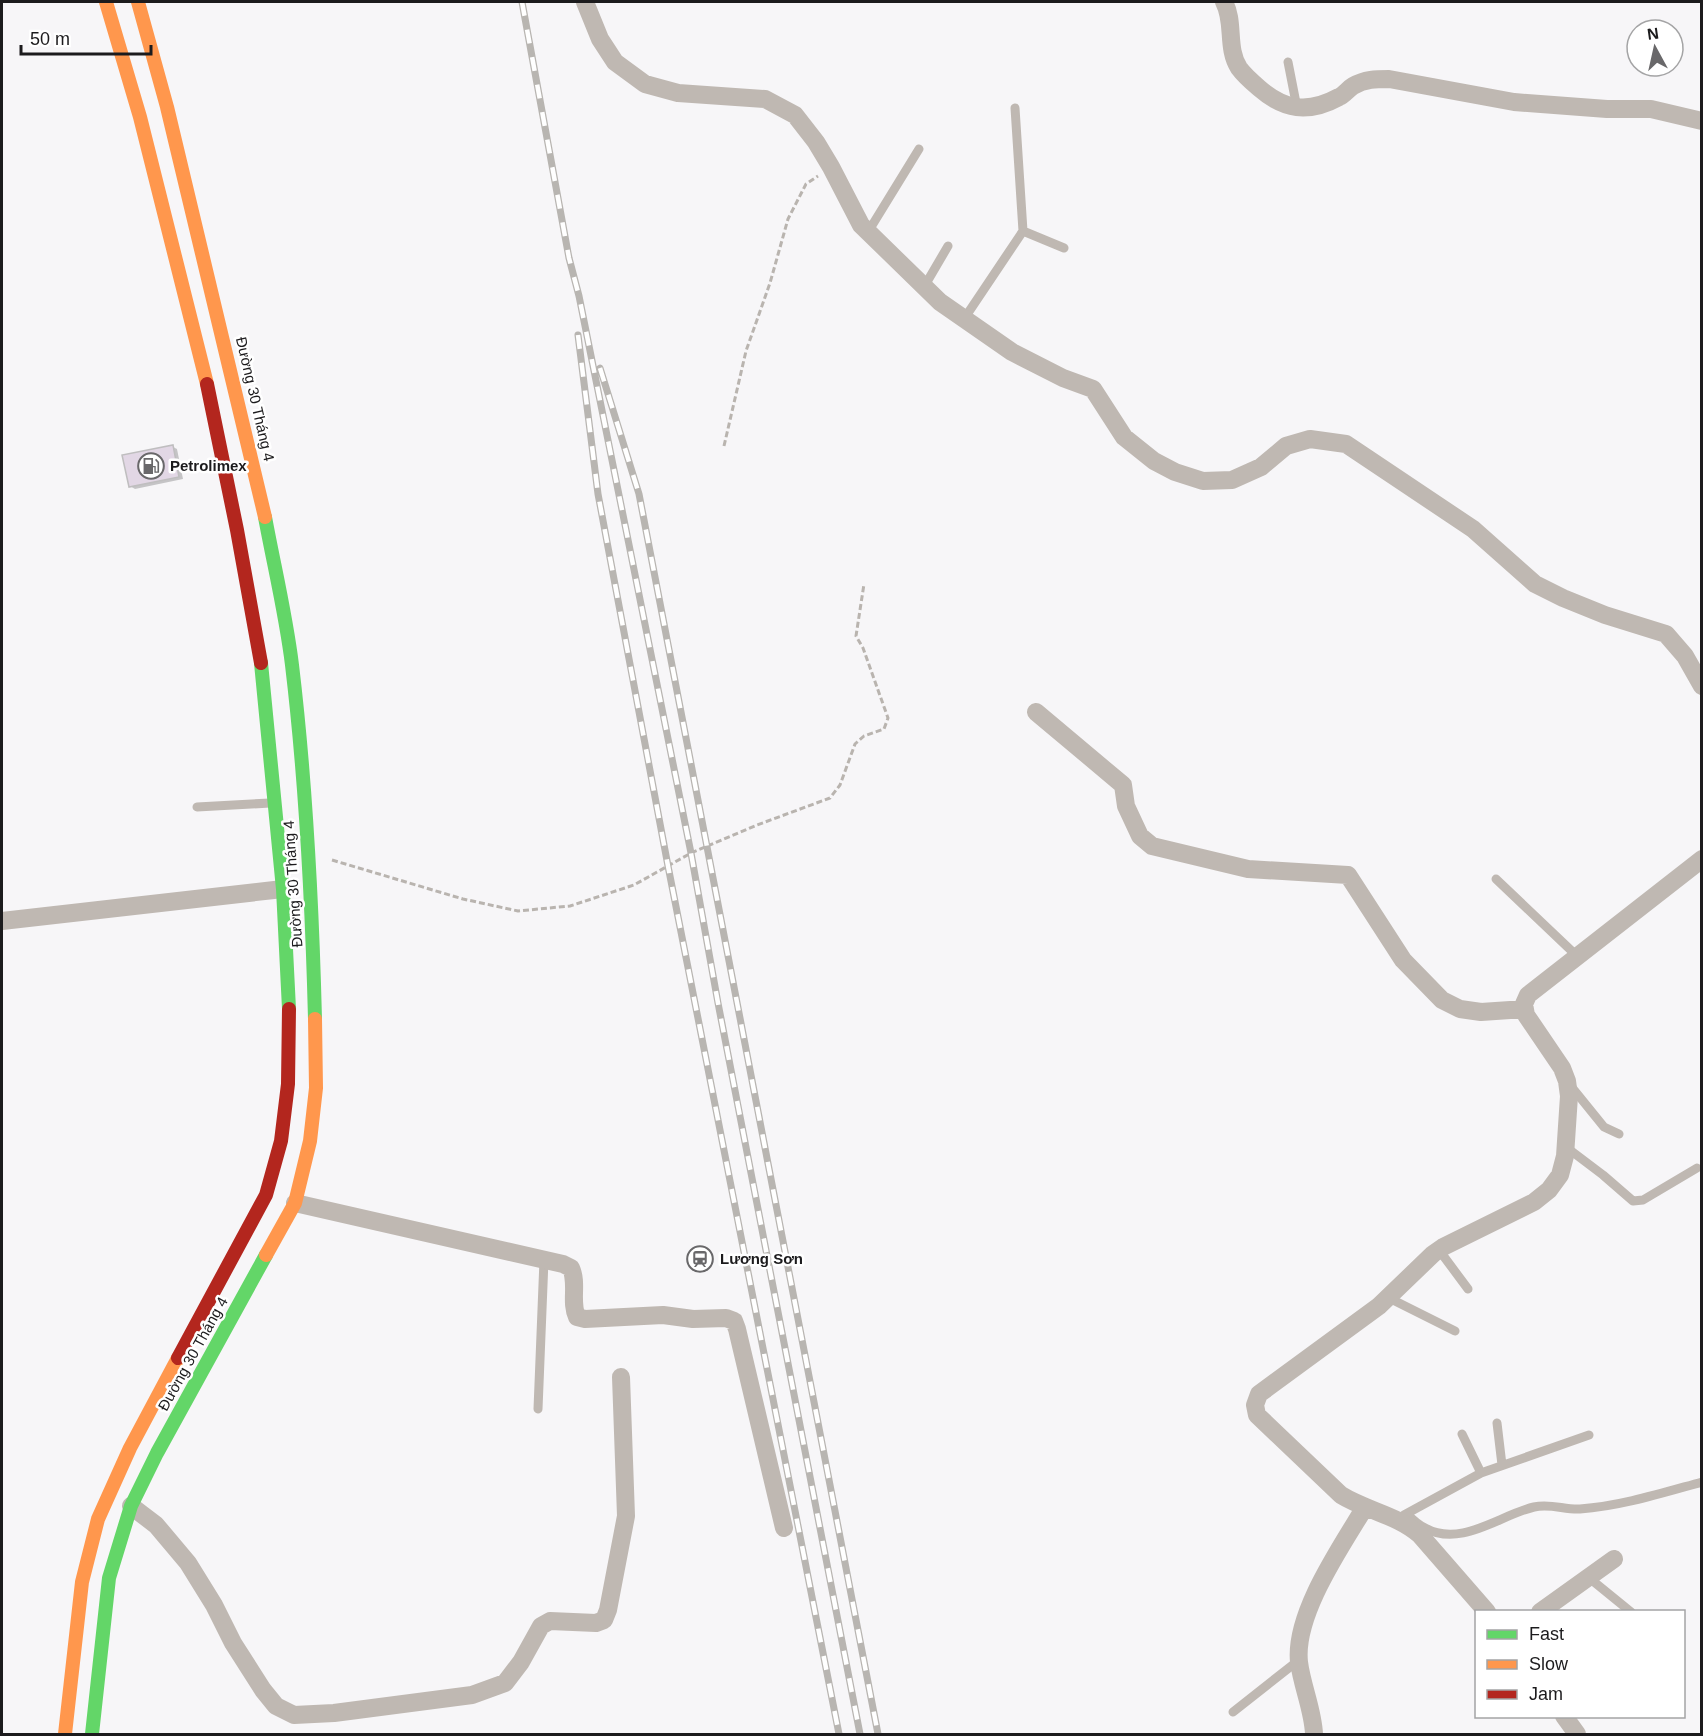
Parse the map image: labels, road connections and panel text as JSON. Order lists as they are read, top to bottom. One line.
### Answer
{"streets":{"highway":["Đường 30 Tháng 4"]},"places":{"fuel station":["Petrolimex"],"station":["Lương Sơn"]},"legend":["Fast","Slow","Jam"],"scale_bar":"50 m","north":"top"}
